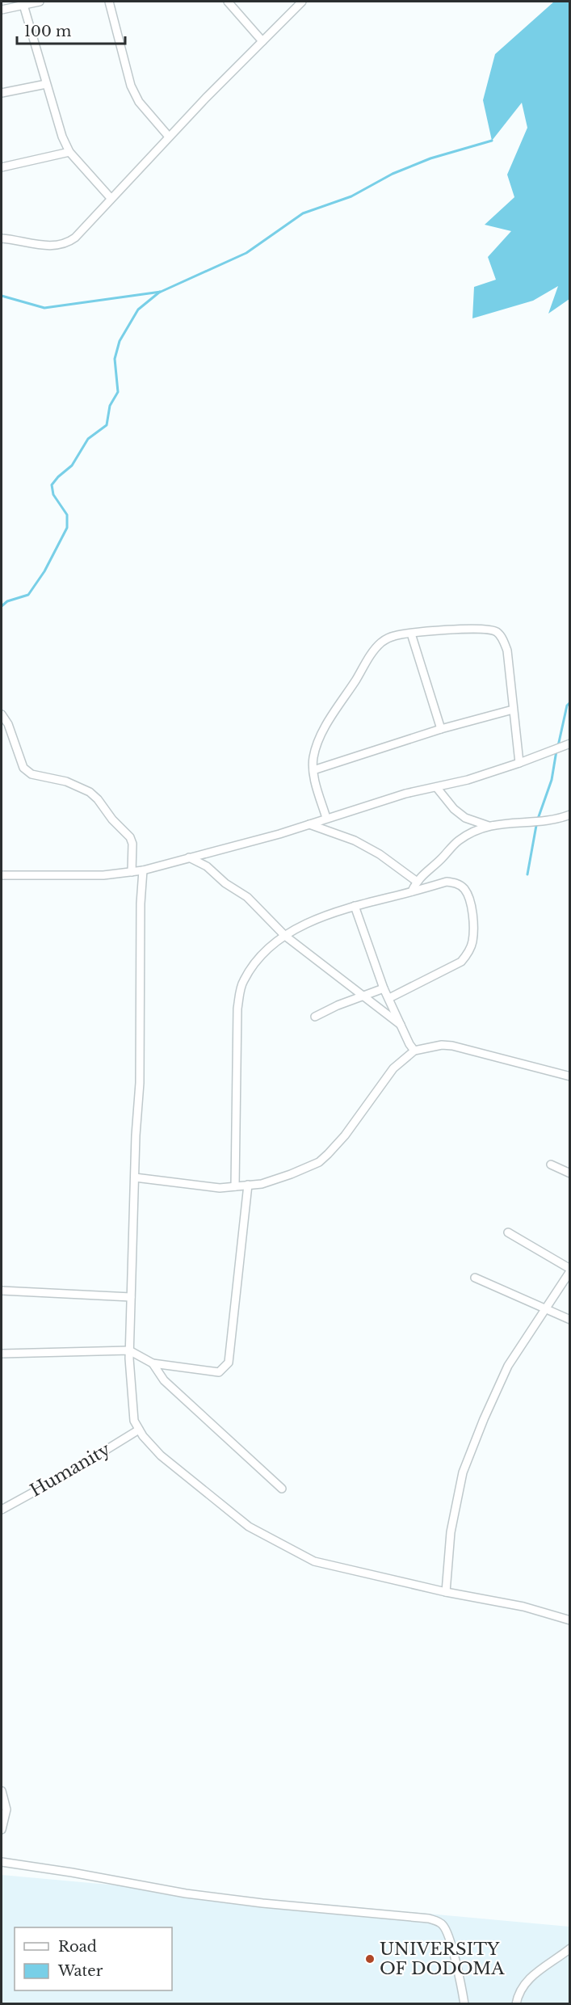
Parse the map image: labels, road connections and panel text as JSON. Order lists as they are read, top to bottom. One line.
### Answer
{"streets":{"street":["Humanity"]},"places":["UNIVERSITY OF DODOMA"],"legend":["Road","Water"],"scale_bar":"100 m"}
